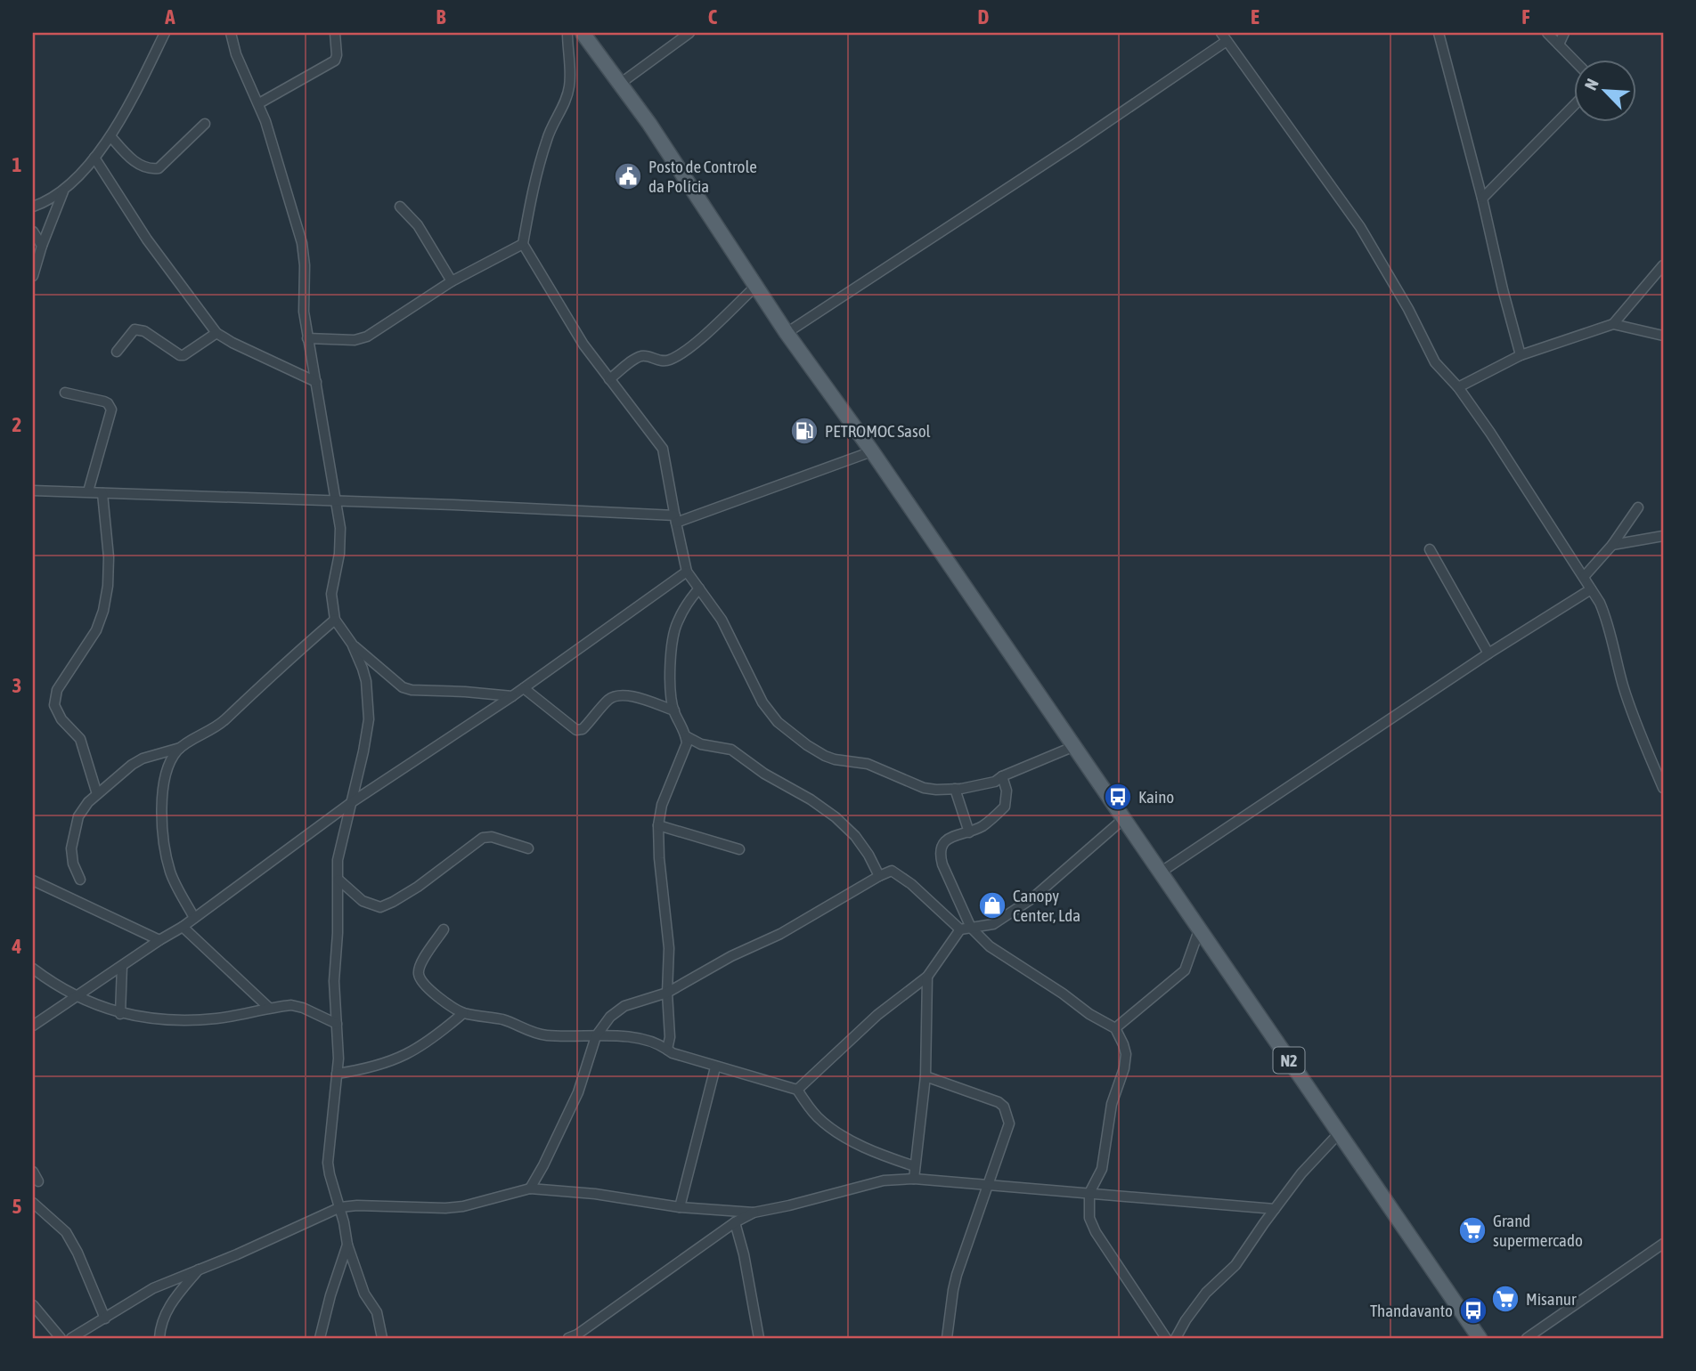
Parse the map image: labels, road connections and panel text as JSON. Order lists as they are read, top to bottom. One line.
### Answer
{"streets":{"main road":["N2"]},"places":{"public building":["Posto de Controle da Polícia"],"fuel station":["PETROMOC Sasol"],"bus stop":["Kaino","Thandavanto"],"shop":["Canopy Center, Lda"],"supermarket":["Grand supermercado","Misanur"]},"north":"top left","grid":{"columns":["A","B","C","D","E","F"],"rows":["1","2","3","4","5"]}}
